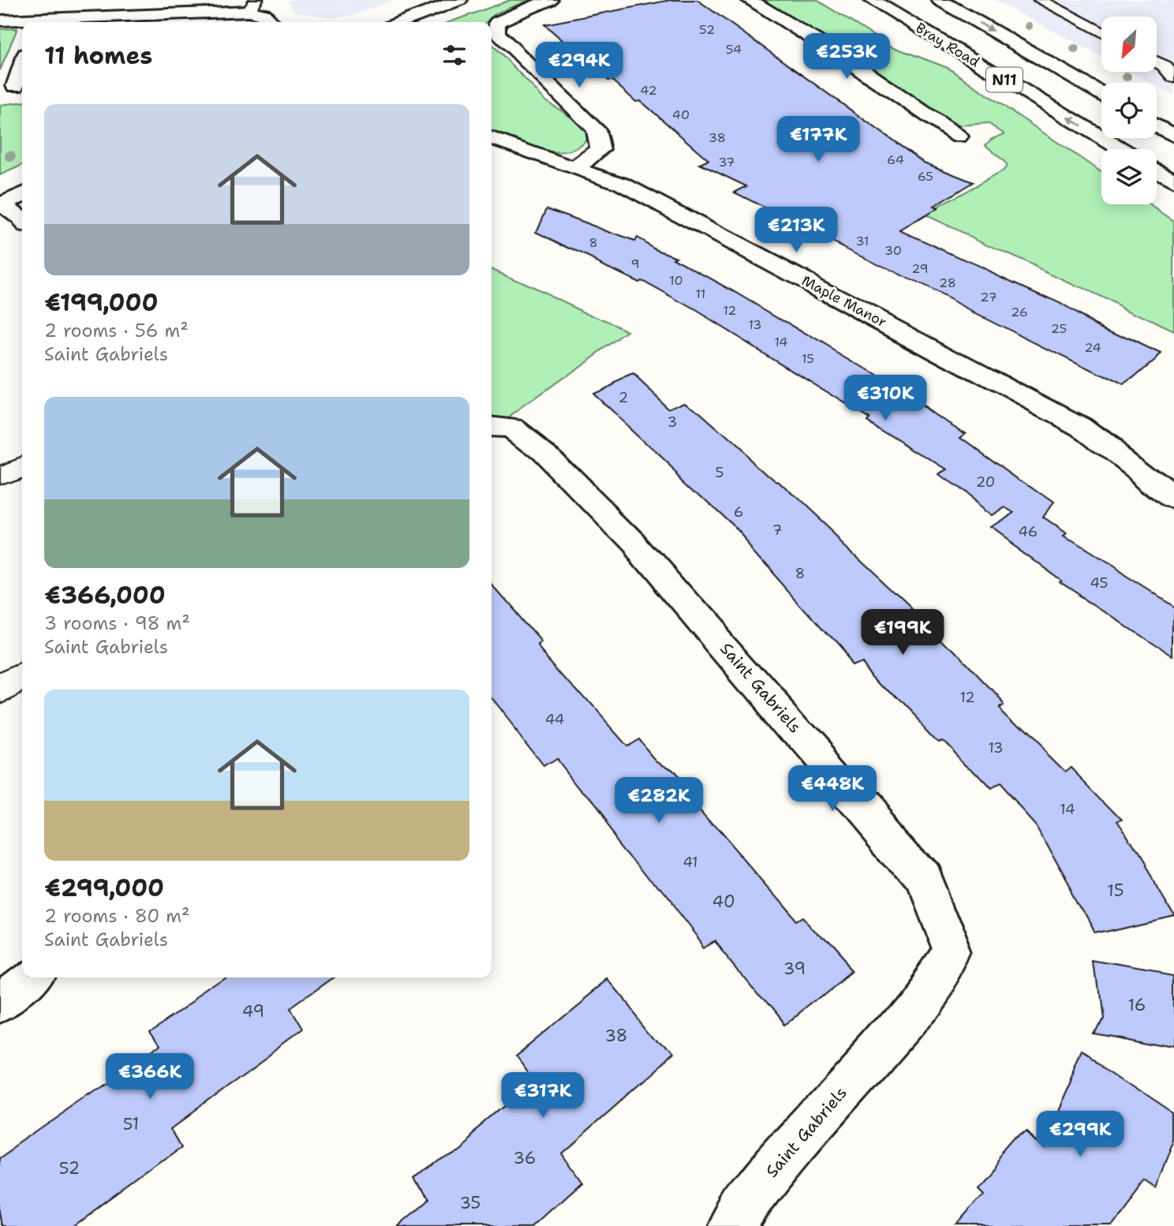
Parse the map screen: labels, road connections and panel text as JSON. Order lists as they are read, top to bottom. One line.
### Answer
{"streets":{"main road":["Bray Road","N11","Maple Manor","Saint Gabriels"]},"house_numbers":["52","54","42","40","38","64","37","65","31","8","30","9","29","10","28","11","27","12","26","13","25","14","24","15","2","3","5","20","6","7","46","8","45","12","44","13","14","41","15","40","39","16","49","38","51","36","52","35"],"north":"bottom left","page":{"heading":"11 homes","price":["€253K","€294K","€177K","€213K","€310K","€199K","€448K","€282K","€366K","€317K","€299K"],"list":[{"name":"€199,000","note":"2 rooms · 56 m² · Saint Gabriels"},{"name":"€366,000","note":"3 rooms · 98 m² · Saint Gabriels"},{"name":"€299,000","note":"2 rooms · 80 m² · Saint Gabriels"}]}}
